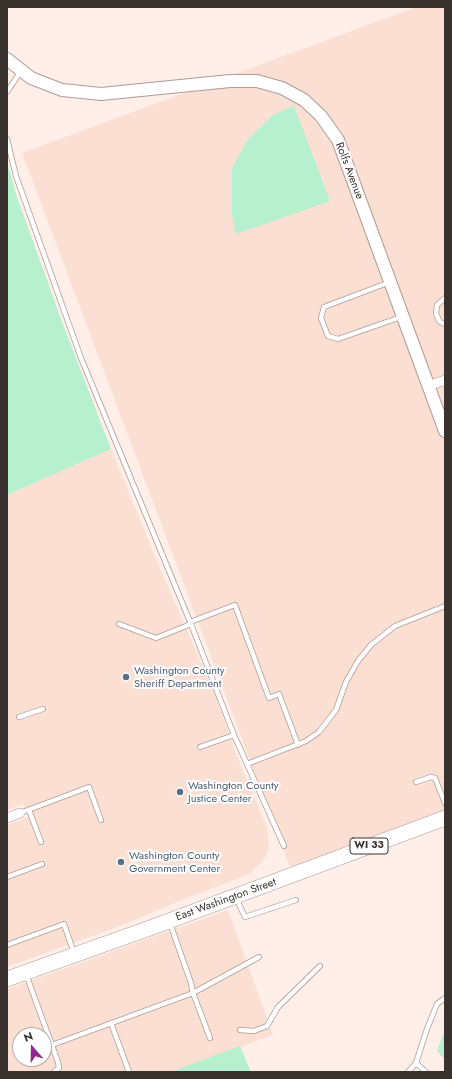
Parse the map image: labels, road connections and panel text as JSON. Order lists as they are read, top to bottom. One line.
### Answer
{"streets":{"main road":["WI 33","East Washington Street"],"street":["Rolfs Avenue"]},"places":["Washington County Sheriff Department","Washington County Justice Center","Washington County Government Center"],"north":"top"}
